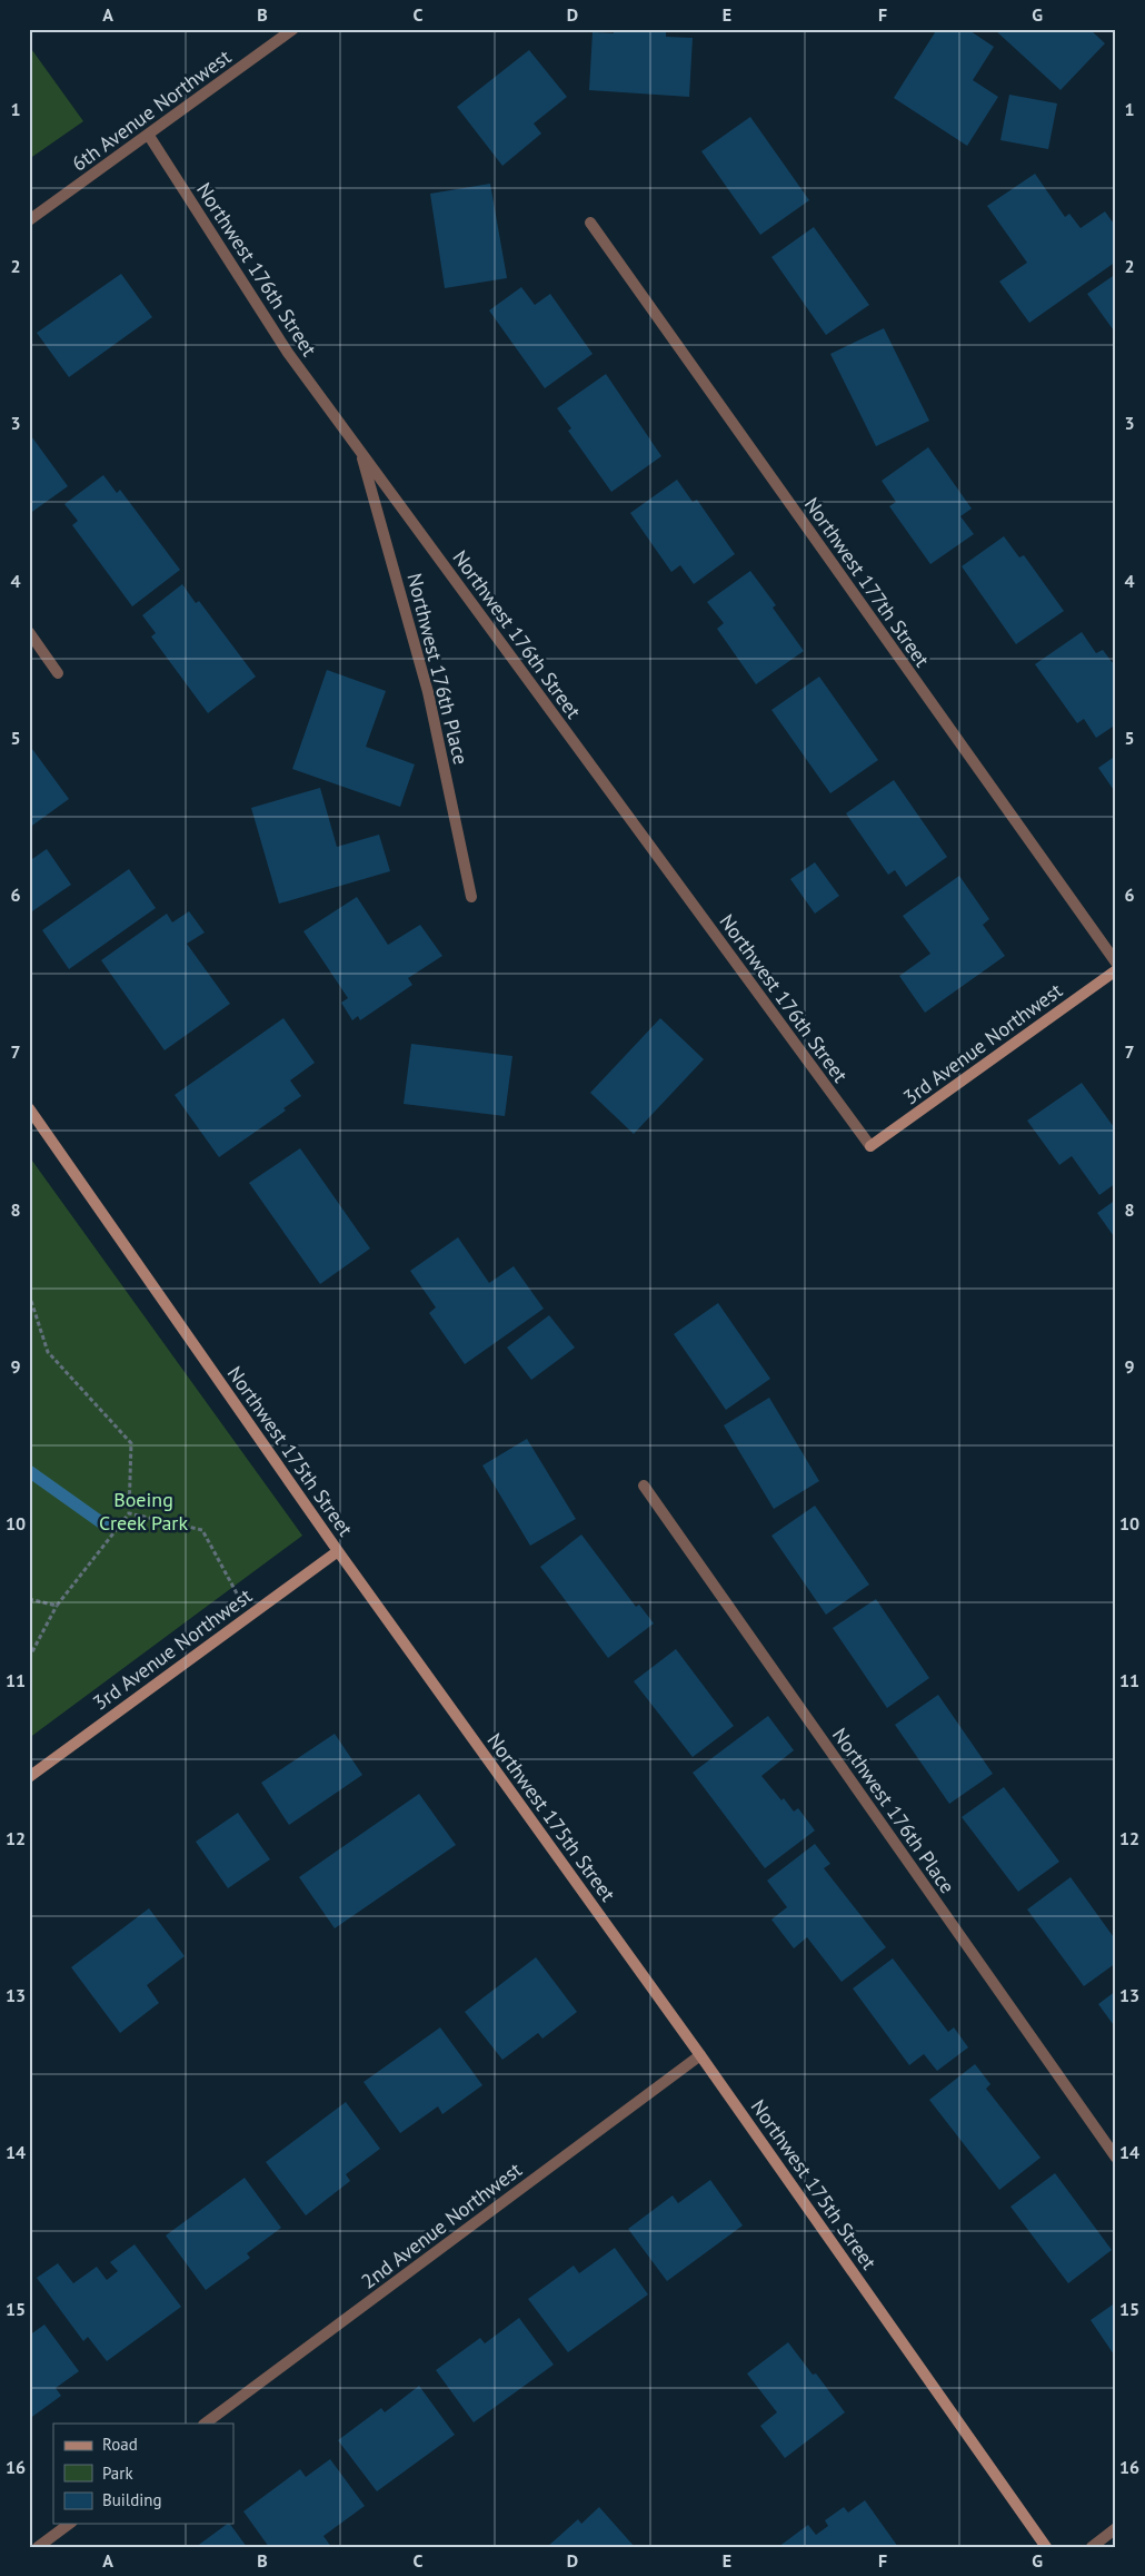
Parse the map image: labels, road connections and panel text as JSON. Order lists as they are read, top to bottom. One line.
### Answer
{"streets":{"street":["6th Avenue Northwest","Northwest 176th Street","Northwest 177th Street","Northwest 176th Place","3rd Avenue Northwest","Northwest 175th Street","2nd Avenue Northwest"]},"crossings":[["6th Avenue Northwest","Northwest 176th Street"],["Northwest 176th Street","Northwest 176th Place"],["Northwest 176th Street","3rd Avenue Northwest"],["3rd Avenue Northwest","Northwest 175th Street"],["Northwest 175th Street","2nd Avenue Northwest"]],"parks":["Boeing Creek Park"],"legend":["Road","Park","Building"],"grid":{"columns":["A","B","C","D","E","F","G"],"rows":["1","2","3","4","5","6","7","8","9","10","11","12","13","14","15","16"]}}
